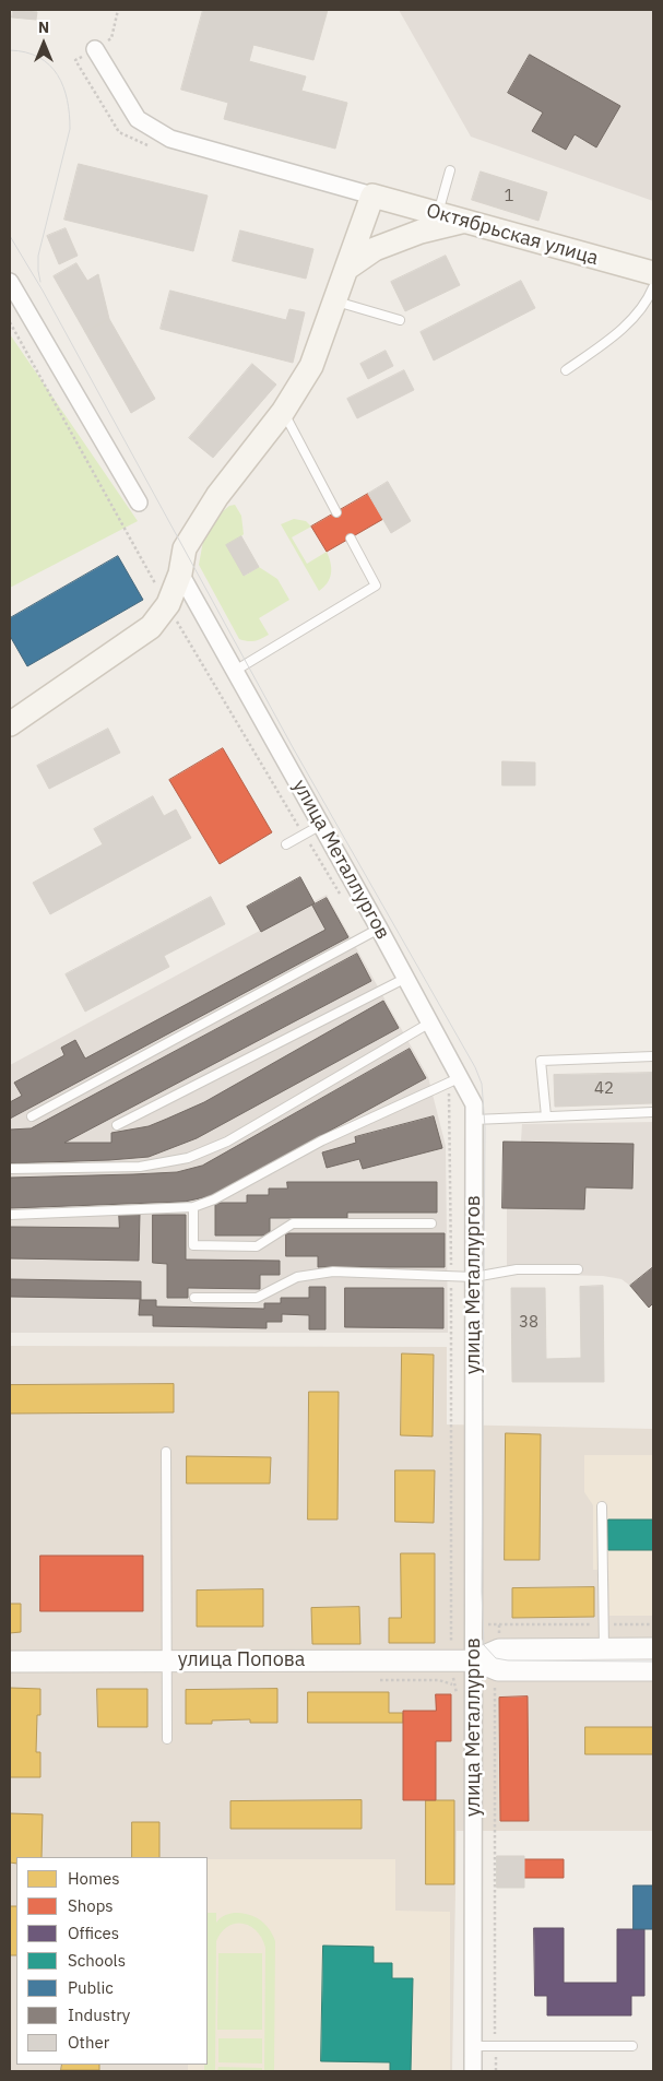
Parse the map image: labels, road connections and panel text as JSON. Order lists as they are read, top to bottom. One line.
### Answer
{"streets":{"main road":["Октябрьская улица"],"street":["улица Металлургов","улица Попова"]},"crossings":[["улица Металлургов","улица Попова"]],"house_numbers":["1","42","38"],"legend":["Homes","Shops","Offices","Schools","Public","Industry","Other"],"north":"top"}
